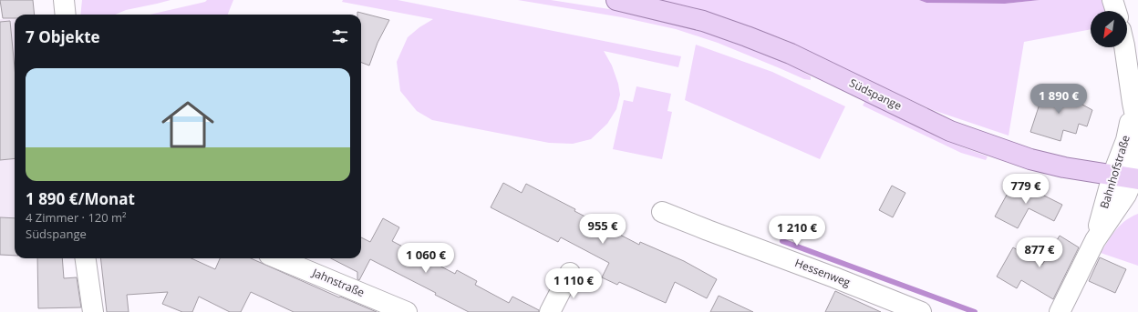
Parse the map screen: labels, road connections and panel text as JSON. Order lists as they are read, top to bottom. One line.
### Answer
{"streets":{"main road":["Südspange"],"street":["Bahnhofstraße","Hessenweg","Jahnstraße"]},"crossings":[["Südspange","Bahnhofstraße"]],"north":"bottom left","page":{"heading":"7 Objekte","list":[{"name":"1 890 €/Monat","note":"4 Zimmer · 120 m² · Südspange"}],"price":["1 890 €","779 €","955 €","1 210 €","877 €","1 060 €","1 110 €"]}}
